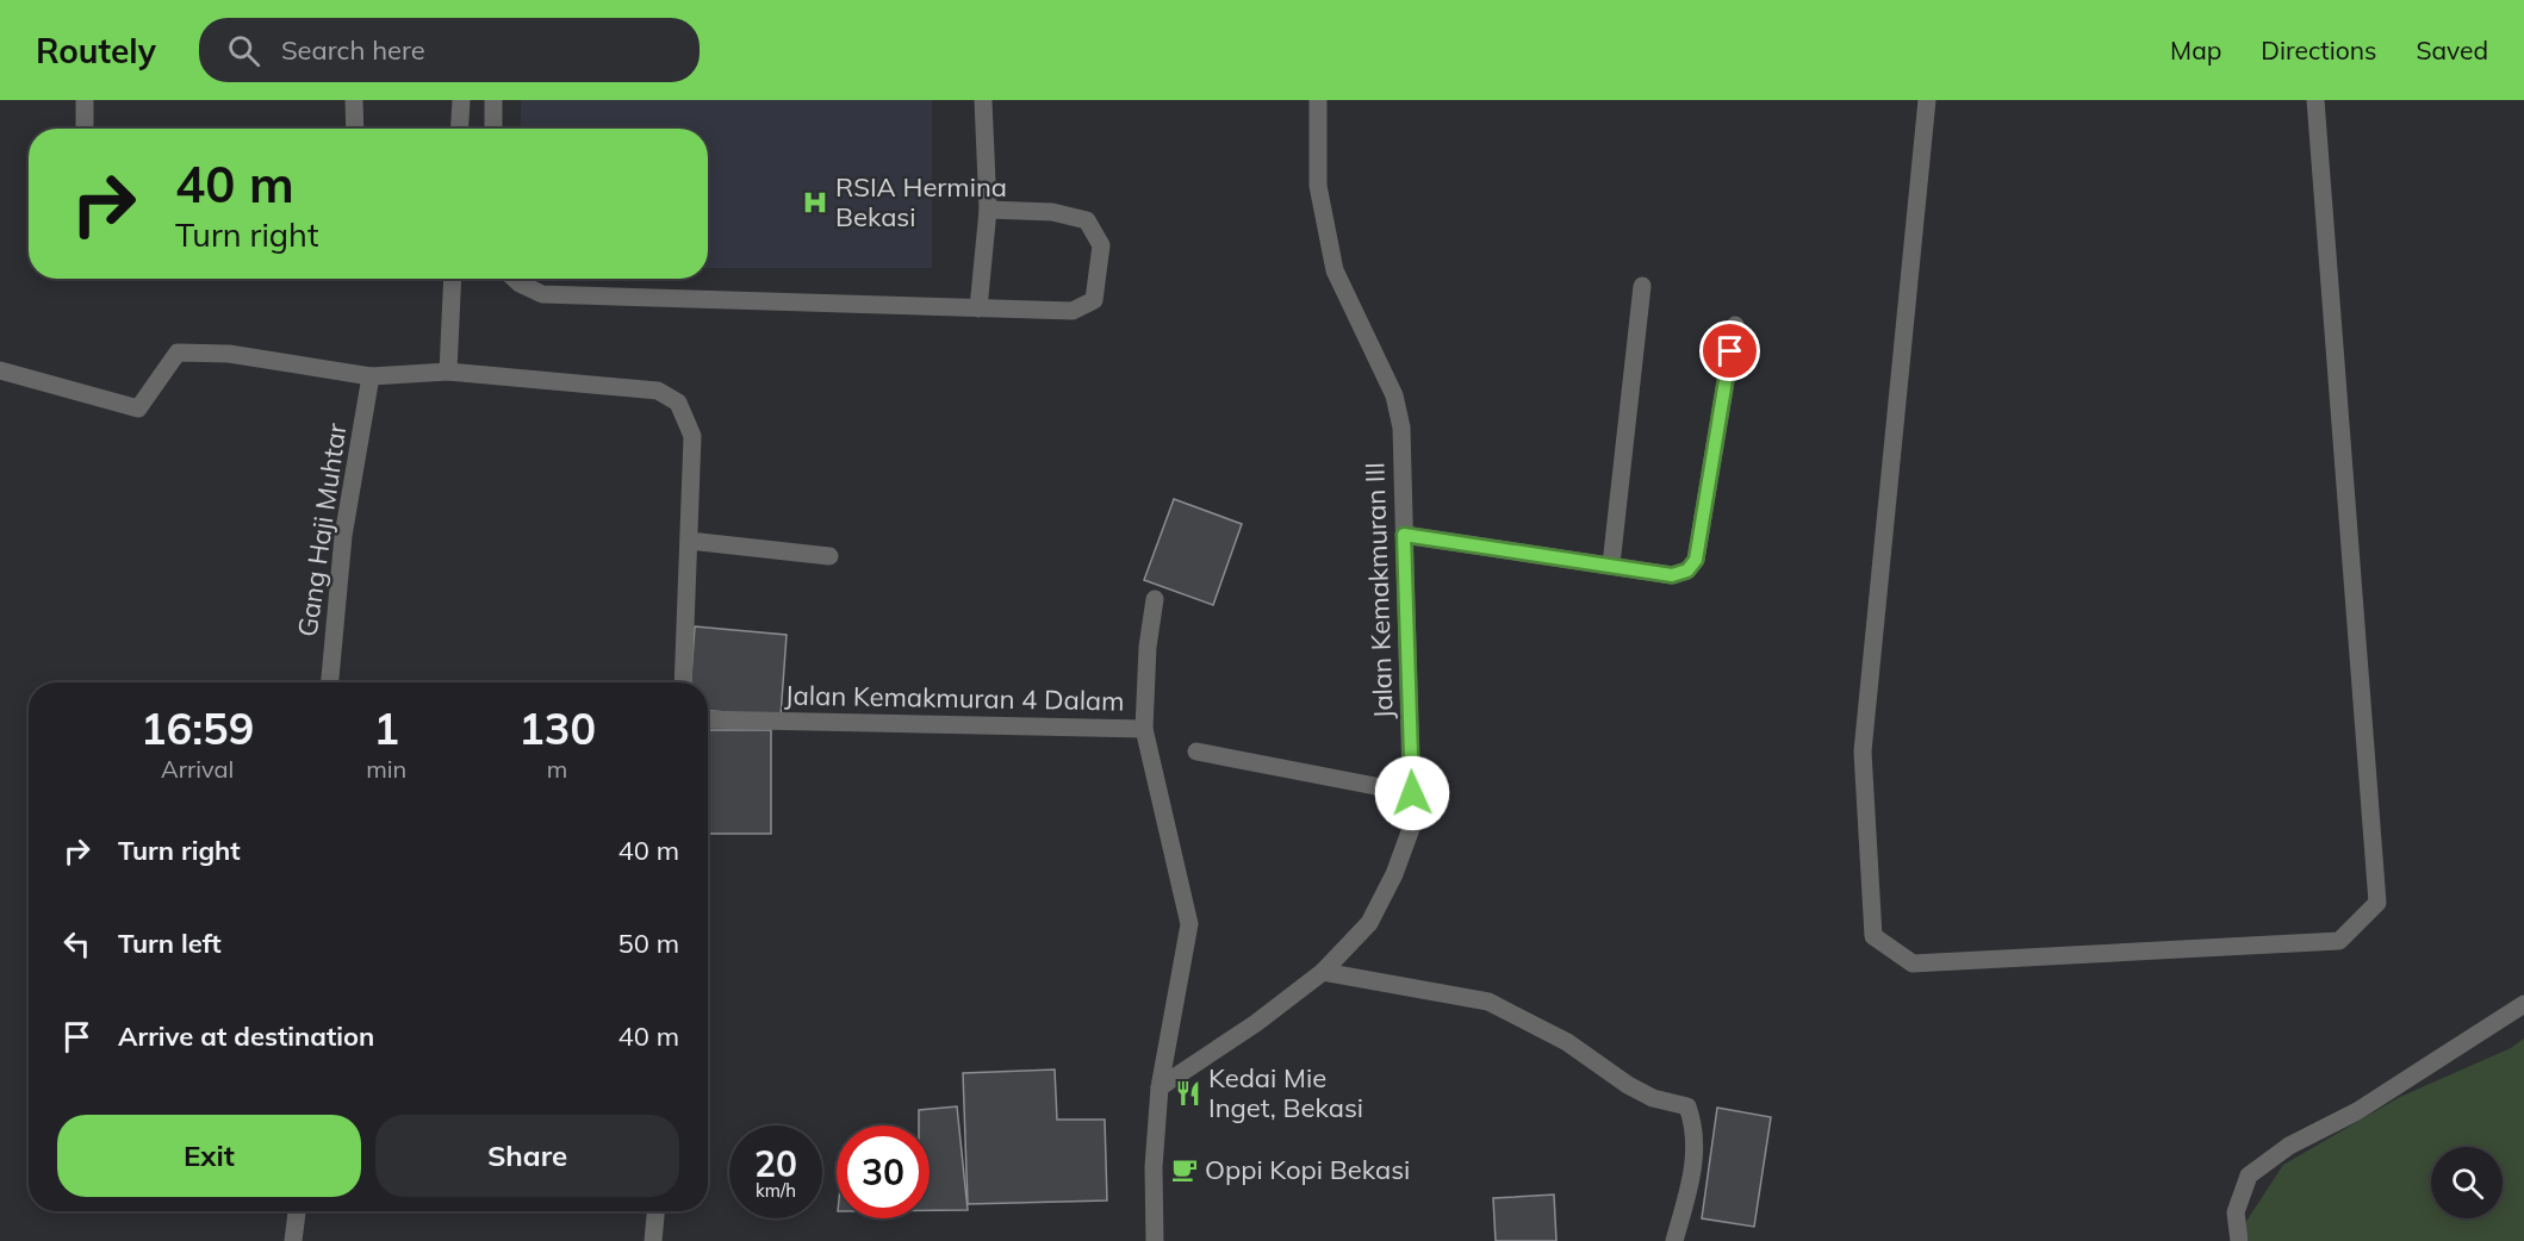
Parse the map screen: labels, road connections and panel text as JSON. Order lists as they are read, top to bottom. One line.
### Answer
{"streets":{"street":["Gang Haji Muhtar","Jalan Kemakmuran III","Jalan Kemakmuran 4 Dalam"]},"crossings":[["Jalan Kemakmuran III","Jalan Kemakmuran 4 Dalam"]],"places":{"hospital":["RSIA Hermina Bekasi"],"restaurant":["Kedai Mie Inget, Bekasi"],"cafe":["Oppi Kopi Bekasi"]},"page":{"header":"Routely","search":"Search here","nav":["Map","Directions","Saved"],"turn":["40 m","Turn right"],"eta":["16:59","Arrival","1","min","130","m"],"list":[{"name":"Turn right","value":"40 m"},{"name":"Turn left","value":"50 m"},{"name":"Arrive at destination","value":"40 m"}],"buttons":["Exit","Share"],"speed":"20 km/h","limit":"30"}}
